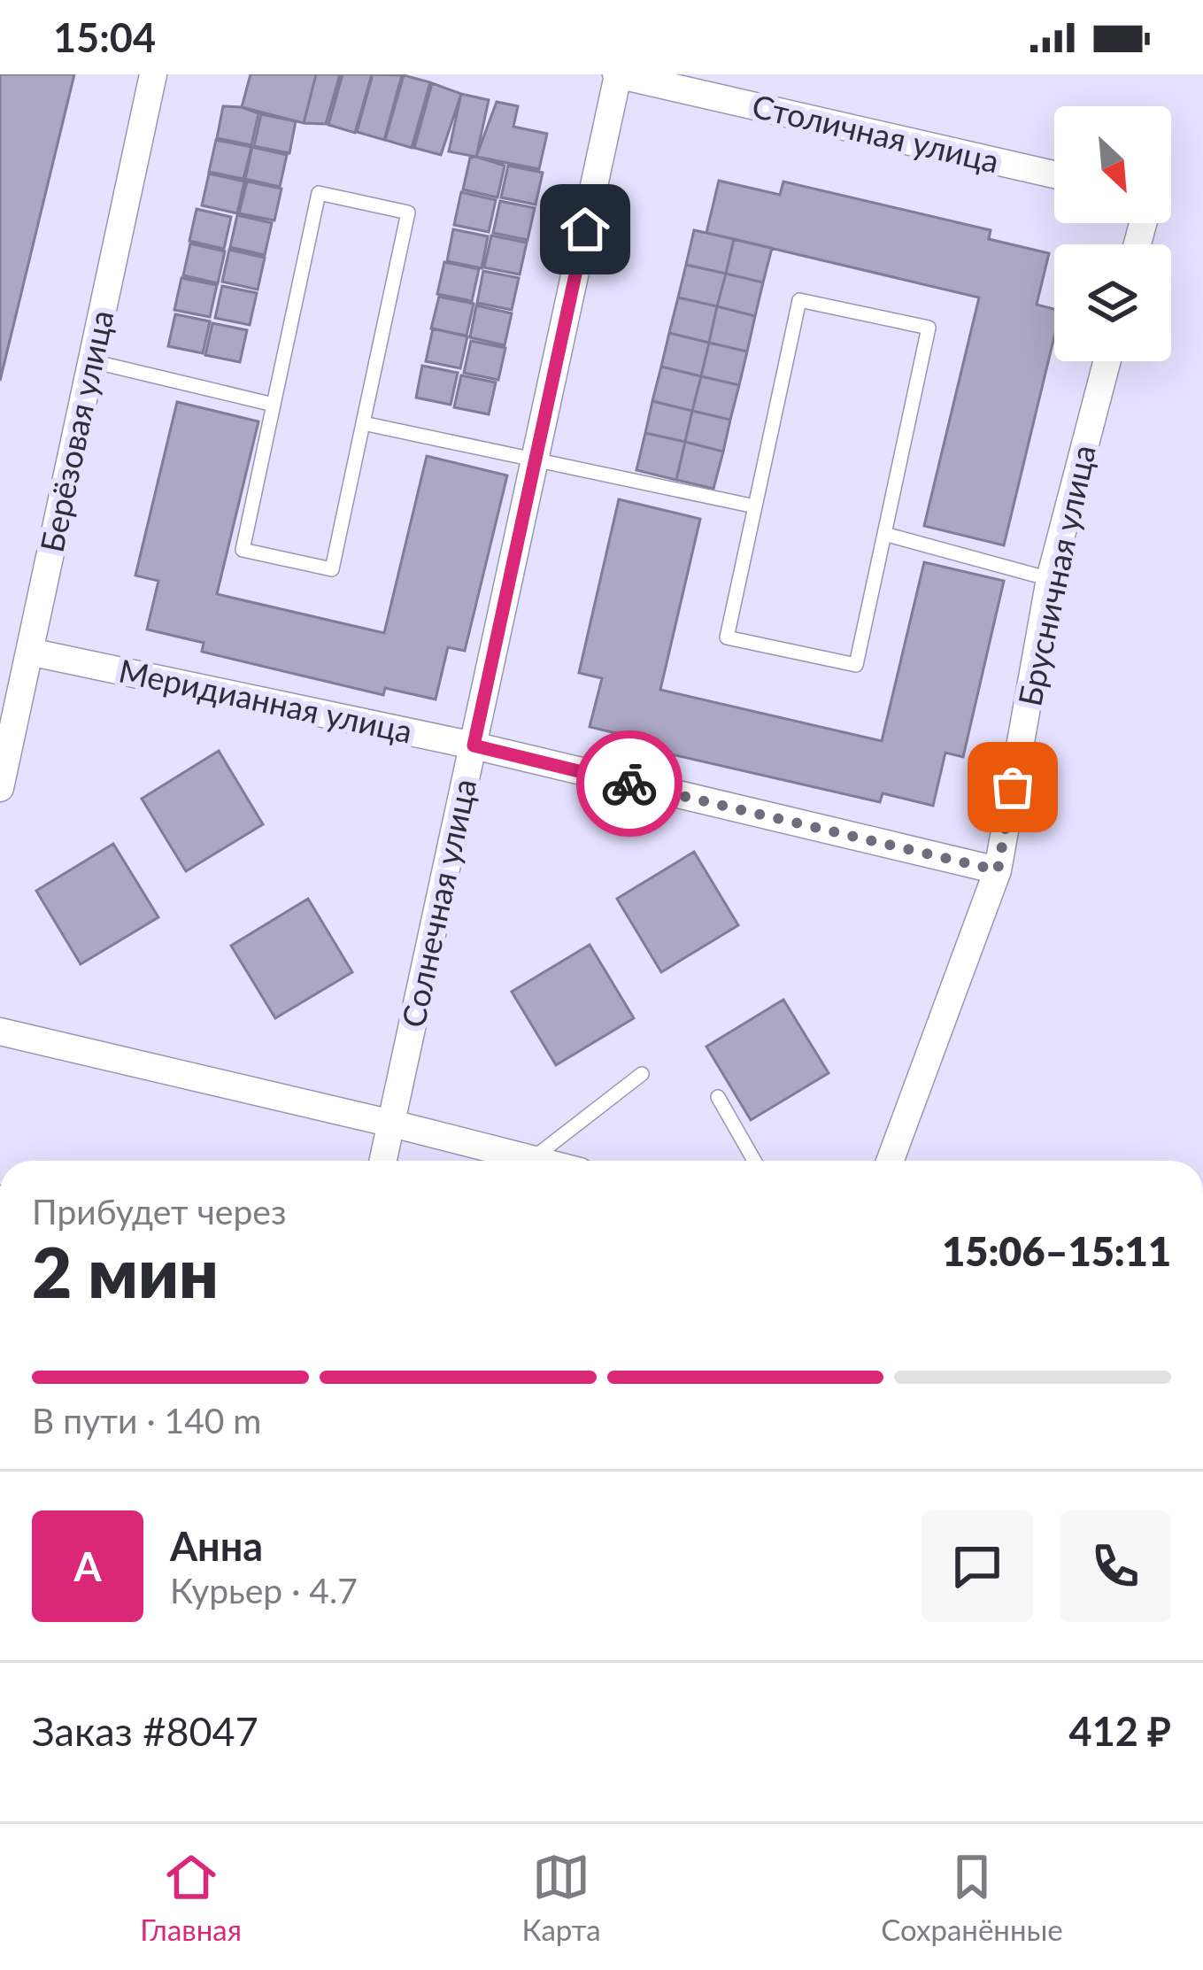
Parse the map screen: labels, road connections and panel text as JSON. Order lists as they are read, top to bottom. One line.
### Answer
{"streets":{"street":["Столичная улица","Берёзовая улица","Брусничная улица","Меридианная улица","Солнечная улица"]},"crossings":[["Столичная улица","Солнечная улица"],["Берёзовая улица","Меридианная улица"],["Брусничная улица","Меридианная улица"],["Меридианная улица","Солнечная улица"]],"north":"bottom right","page":{"status":"15:04","heading":["2 мин","Прибудет через","15:06–15:11"],"panel":["Анна","Курьер · 4.7","Заказ #8047","412 ₽"],"bar":"В пути · 140 m","round":"А","tabs":["Главная","Карта","Сохранённые"]}}
